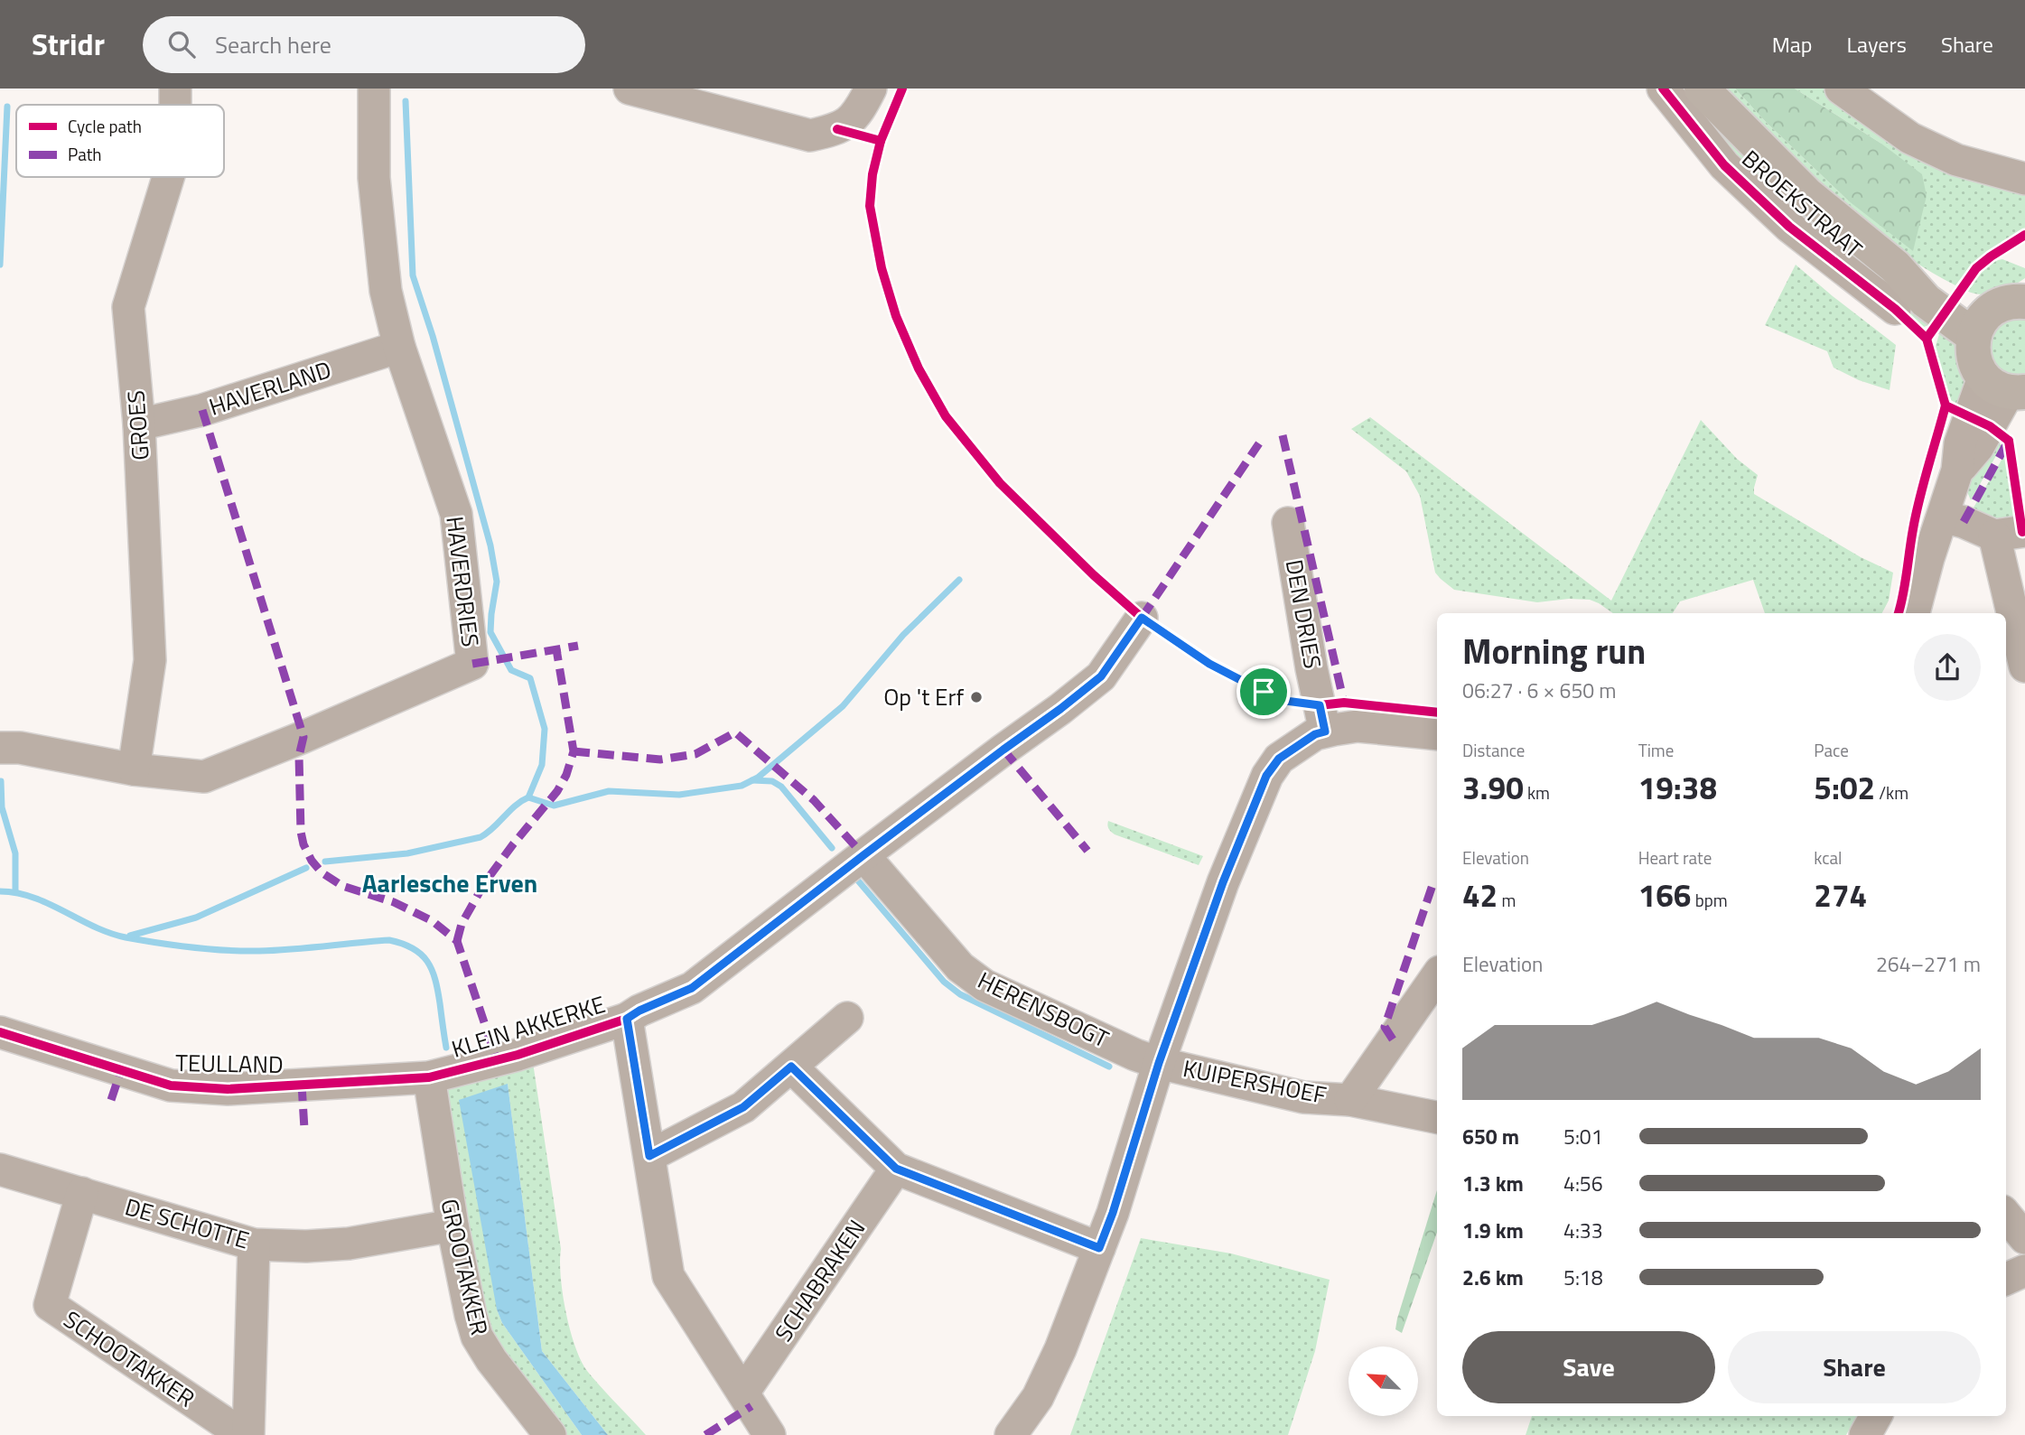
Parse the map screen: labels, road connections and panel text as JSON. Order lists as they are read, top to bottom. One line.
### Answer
{"streets":{"street":["BROEKSTRAAT","HAVERLAND","GROES","HAVERDRIES","DEN DRIES","HERENSBOGT","KLEIN AKKERKE","TEULLAND","KUIPERSHOEF","DE SCHOTTE","GROOTAKKER","SCHABRAKEN","SCHOOTAKKER"]},"crossings":[["HAVERLAND","GROES"],["HAVERLAND","HAVERDRIES"],["GROES","HAVERDRIES"],["HERENSBOGT","KLEIN AKKERKE"],["HERENSBOGT","KUIPERSHOEF"],["KLEIN AKKERKE","TEULLAND"],["KLEIN AKKERKE","GROOTAKKER"],["KLEIN AKKERKE","SCHABRAKEN"],["TEULLAND","GROOTAKKER"],["DE SCHOTTE","GROOTAKKER"],["DE SCHOTTE","SCHOOTAKKER"]],"districts":["Aarlesche Erven"],"places":["Op 't Erf"],"legend":["Cycle path","Path"],"north":"top left","page":{"header":"Stridr","search":"Search here","nav":["Map","Layers","Share"],"heading":["Morning run","06:27 · 6 × 650 m"],"stats":[["Distance","3.90 km"],["Time","19:38"],["Pace","5:02 /km"],["Elevation","42 m"],["Heart rate","166 bpm"],["kcal","274"]],"chart":["Elevation","264–271 m"],"list":[{"name":"650 m","note":"5:01"},{"name":"1.3 km","note":"4:56"},{"name":"1.9 km","note":"4:33"},{"name":"2.6 km","note":"5:18"}],"buttons":["Save","Share"]}}
